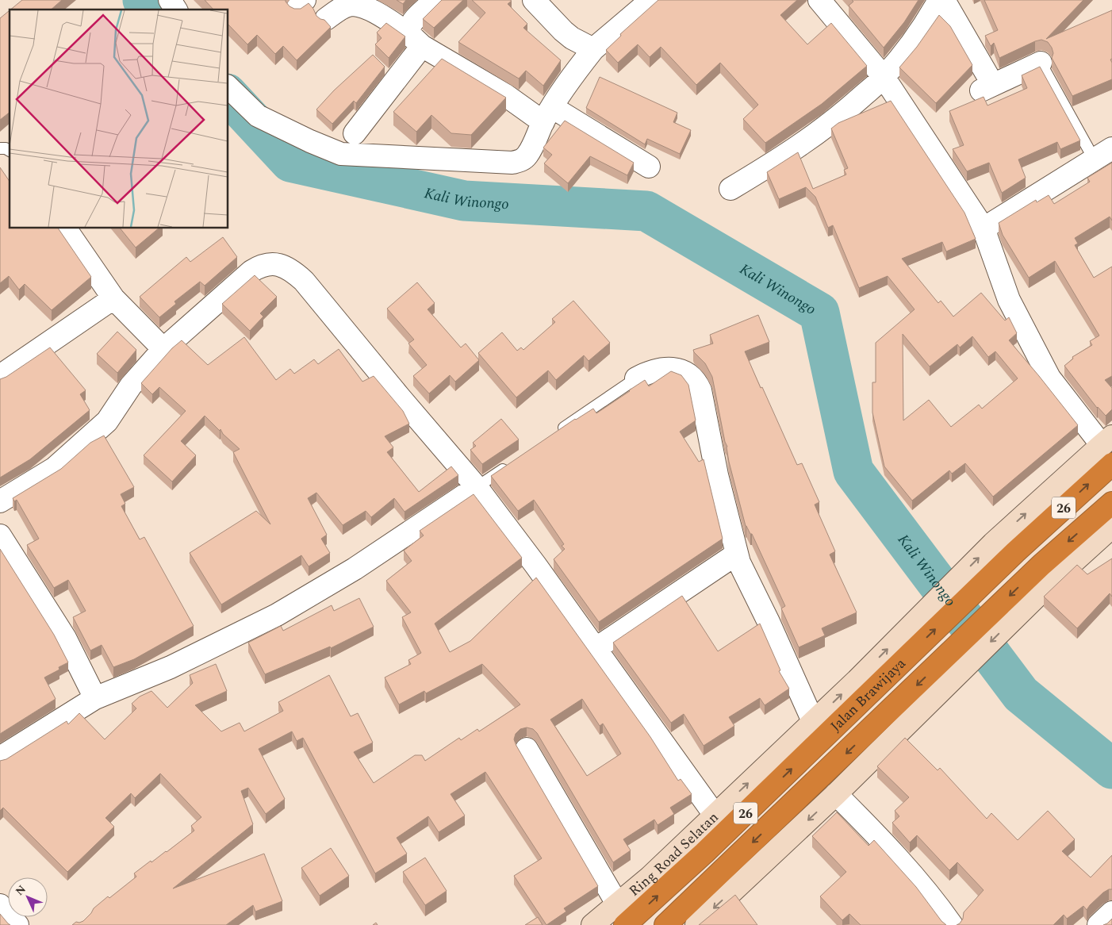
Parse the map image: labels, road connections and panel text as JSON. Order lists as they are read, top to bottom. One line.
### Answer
{"streets":{"highway":["26","Jalan Brawijaya"],"street":["Ring Road Selatan"]},"crossings":[["Jalan Brawijaya","Ring Road Selatan"]],"water":["Kali Winongo"],"north":"top left"}
